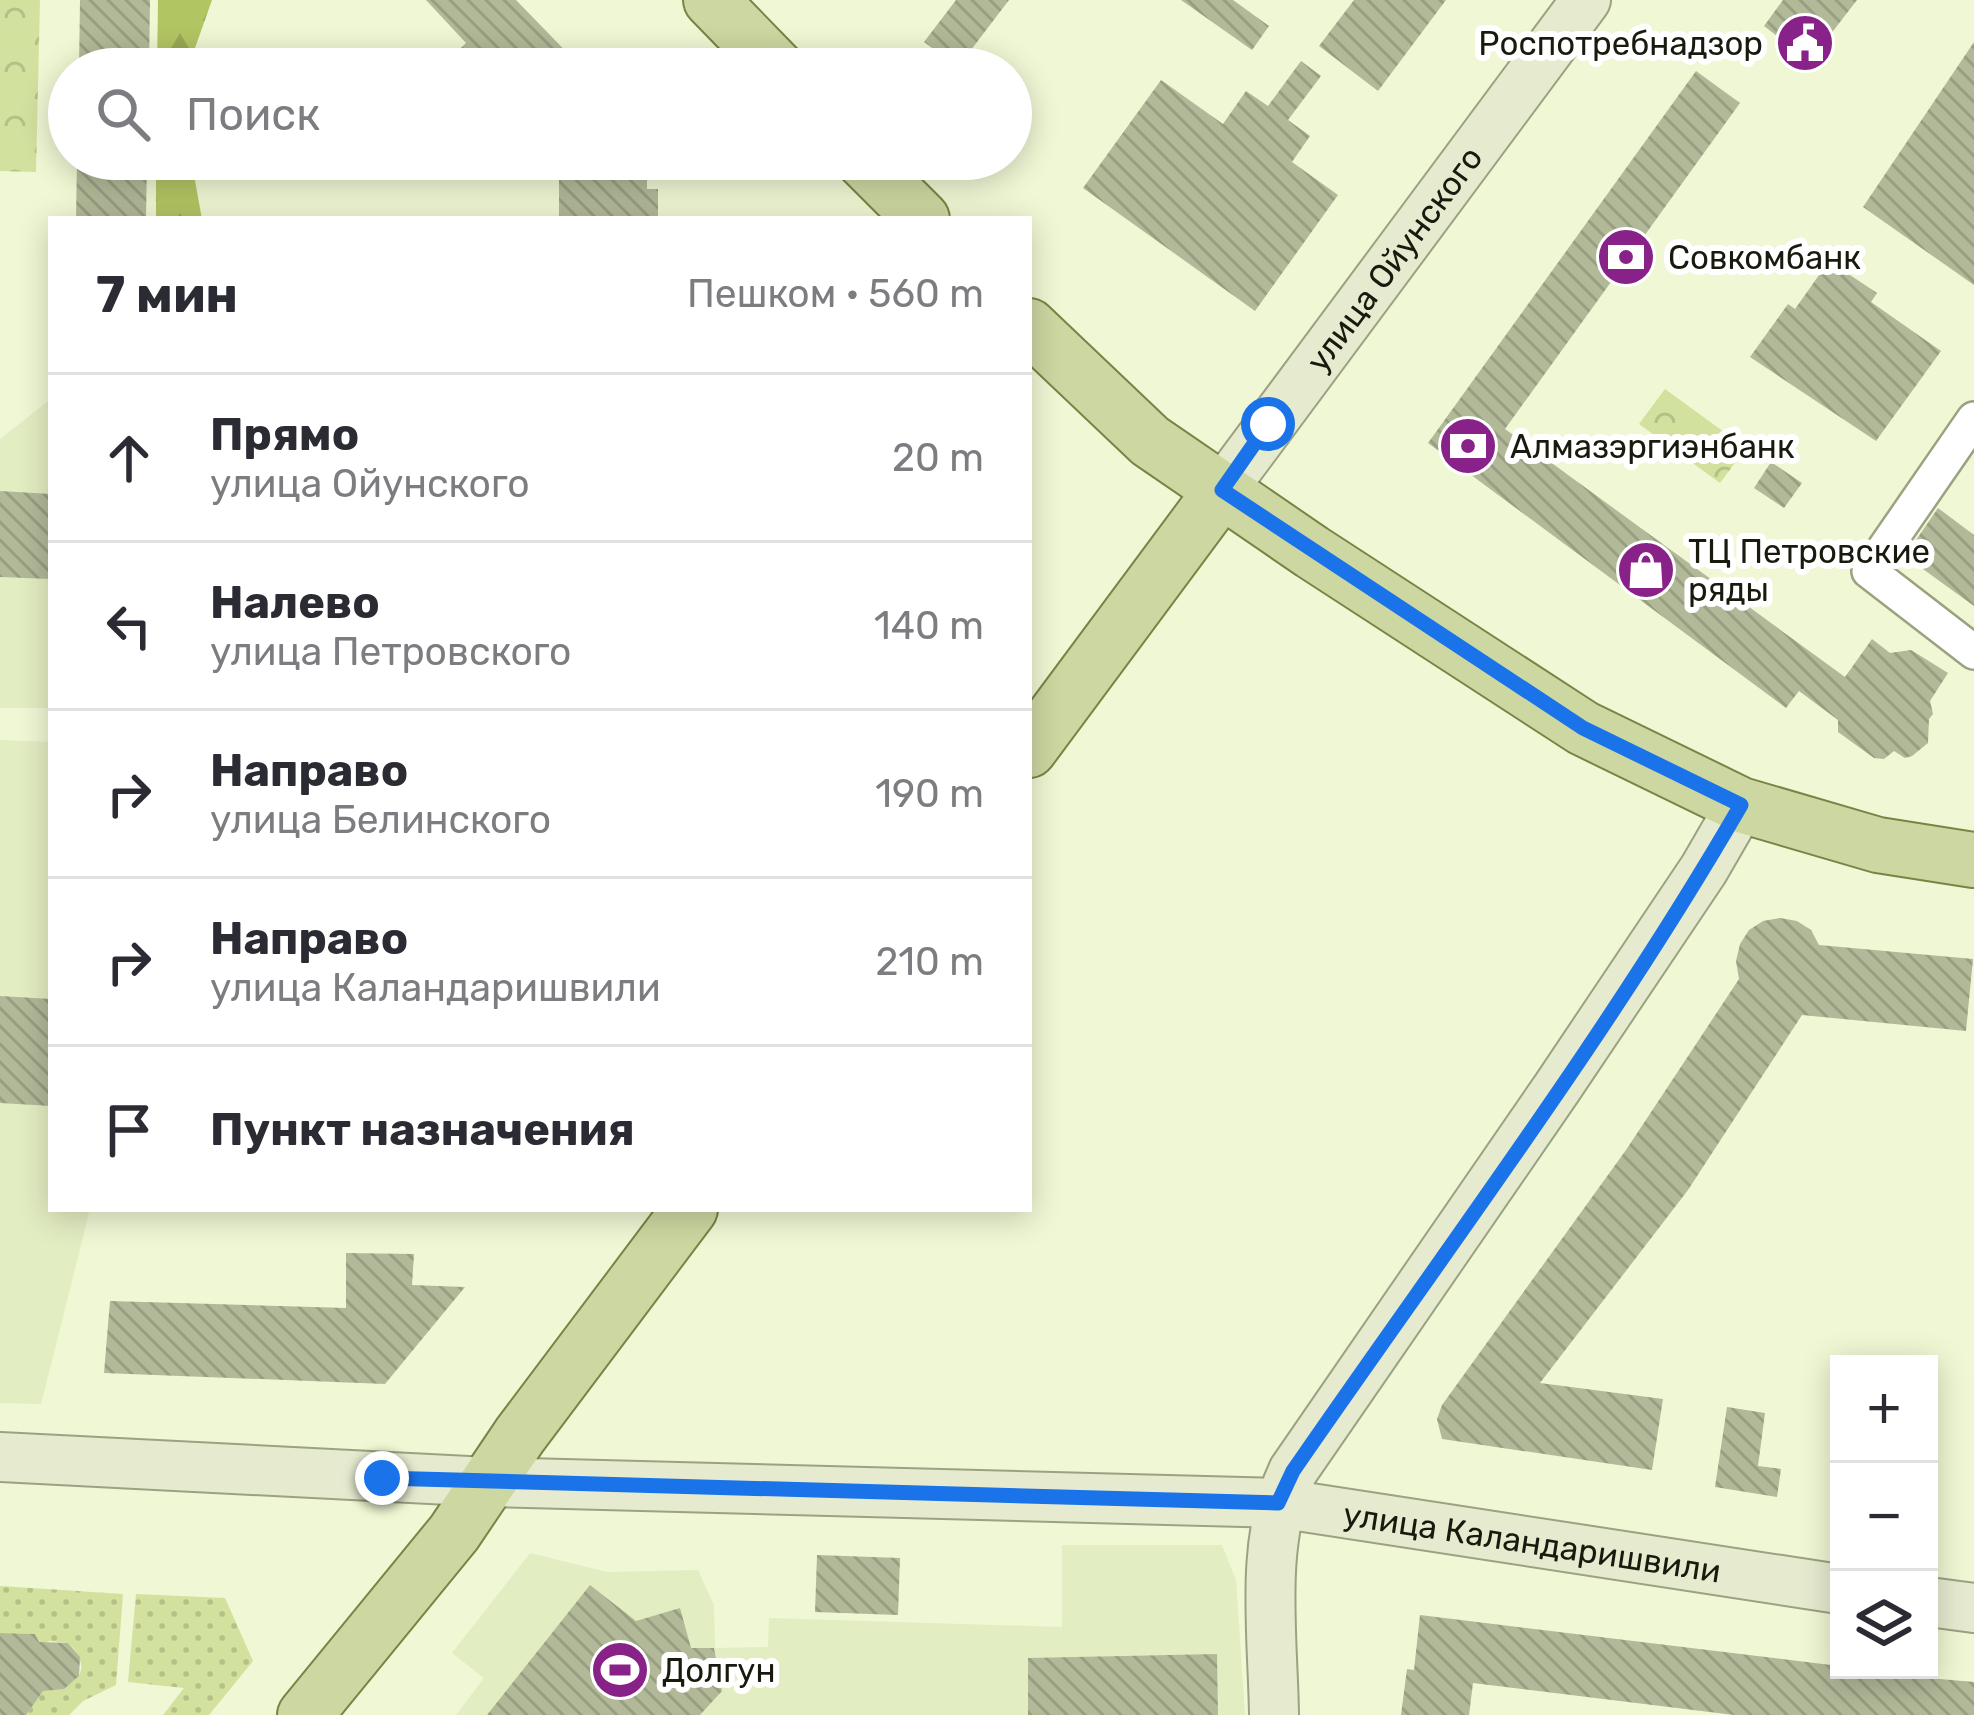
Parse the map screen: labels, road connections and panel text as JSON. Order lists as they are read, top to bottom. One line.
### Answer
{"streets":{"main road":["улица Ойунского"],"street":["улица Каландаришвили"]},"places":{"public building":["Роспотребнадзор"],"bank":["Совкомбанк","Алмазэргиэнбанк"],"shop":["ТЦ Петровские ряды"],"sports":["Долгун"]},"page":{"search":"Поиск","heading":["7 мин","Пешком · 560 m"],"list":[["Прямо","улица Ойунского","20 m"],["Налево","улица Петровского","140 m"],["Направо","улица Белинского","190 m"],["Направо","улица Каландаришвили","210 m"],"Пункт назначения"],"map_buttons":["+","−"]}}
